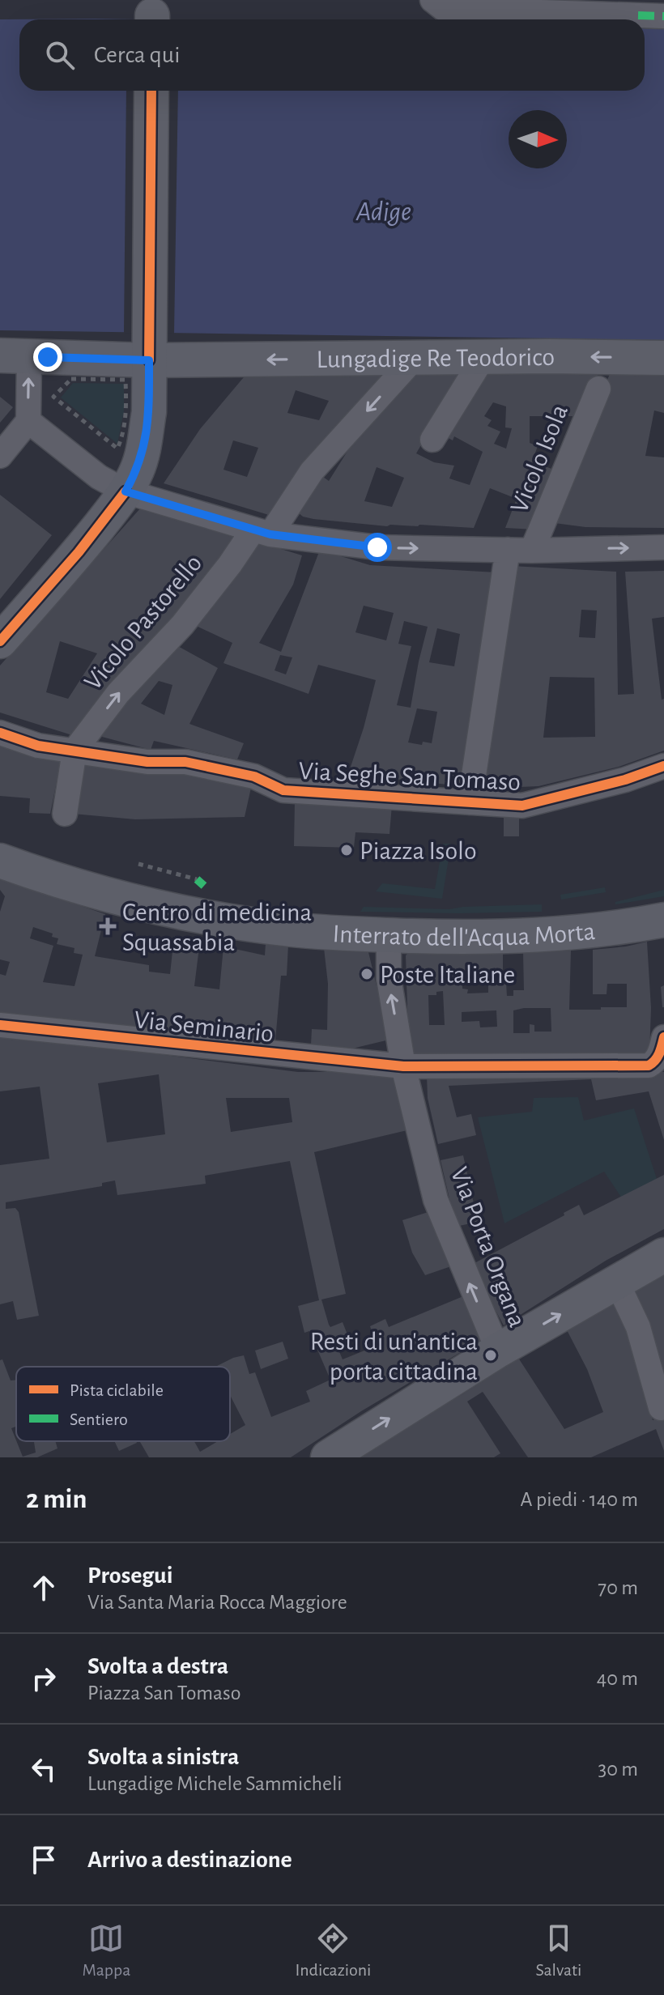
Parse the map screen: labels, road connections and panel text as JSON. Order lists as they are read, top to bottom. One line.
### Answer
{"streets":{"street":["Lungadige Re Teodorico","Vicolo Isola","Vicolo Pastorello","Via Seghe San Tomaso","Interrato dell'Acqua Morta","Via Seminario","Via Porta Organa"]},"crossings":[["Lungadige Re Teodorico","Vicolo Pastorello"],["Vicolo Pastorello","Via Seghe San Tomaso"],["Interrato dell'Acqua Morta","Via Porta Organa"],["Via Seminario","Via Porta Organa"]],"one_way":["Via Porta Organa"],"water":["Adige"],"places":{"other":["Piazza Isolo","Poste Italiane","Resti di un'antica porta cittadina"],"health":["Centro di medicina Squassabia"]},"legend":["Pista ciclabile","Sentiero"],"north":"right","page":{"search":"Cerca qui","heading":["2 min","A piedi · 140 m"],"list":[["Prosegui","Via Santa Maria Rocca Maggiore","70 m"],["Svolta a destra","Piazza San Tomaso","40 m"],["Svolta a sinistra","Lungadige Michele Sammicheli","30 m"],"Arrivo a destinazione"],"nav":["Mappa","Indicazioni","Salvati"]}}
